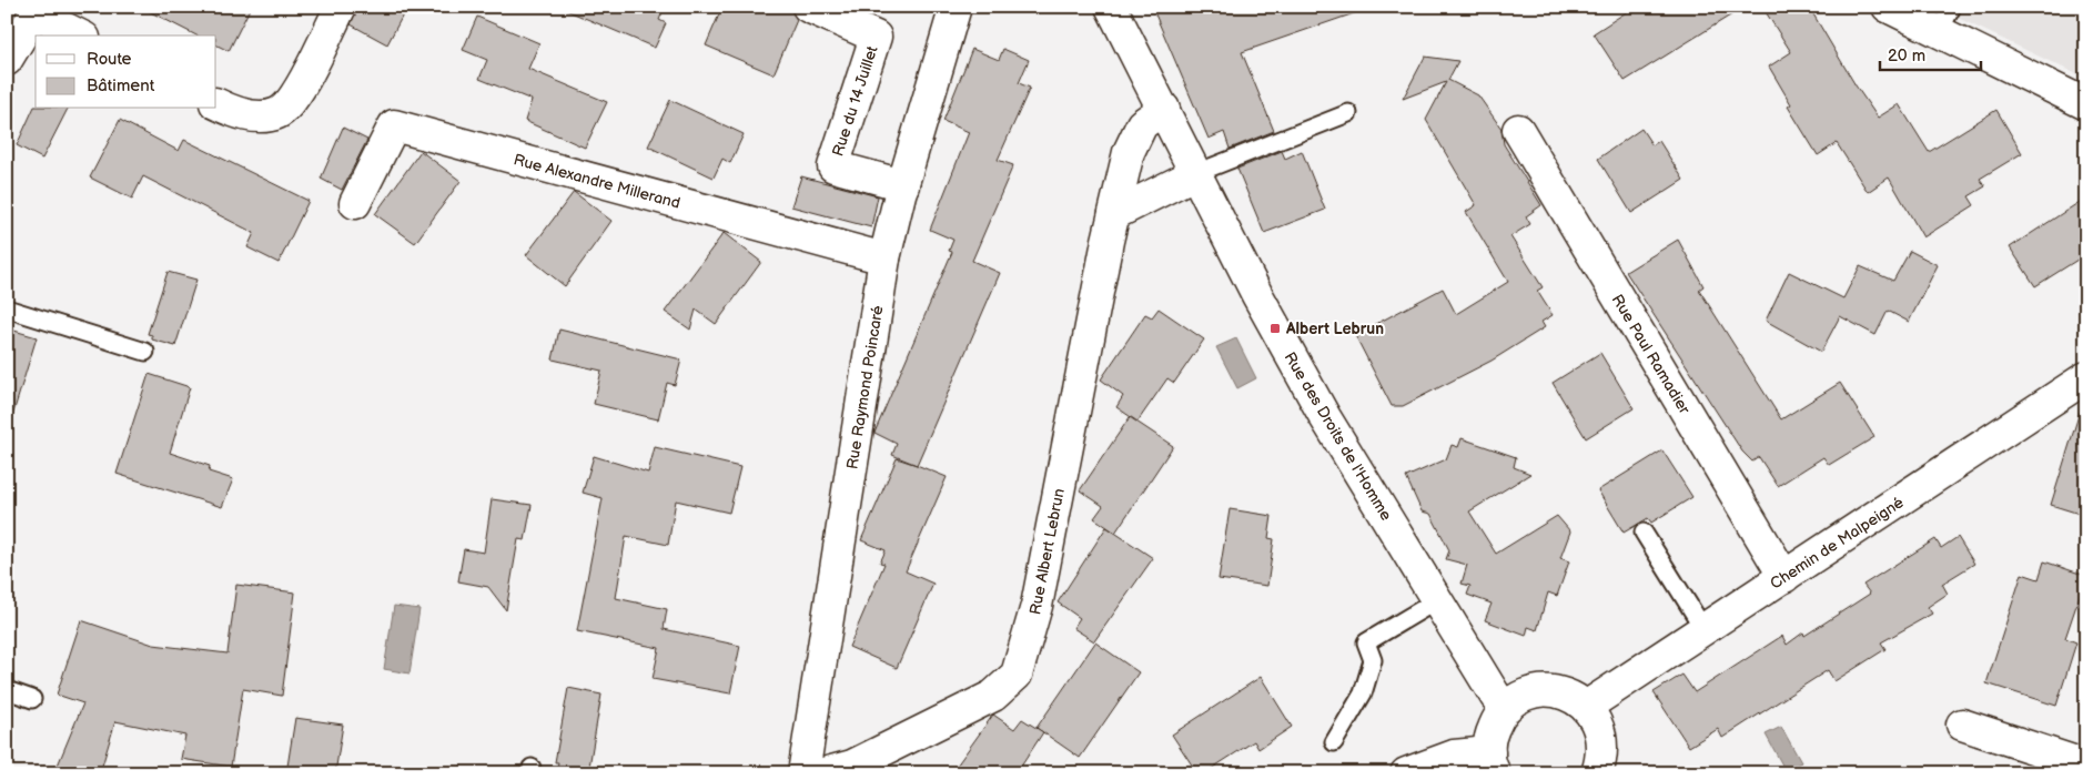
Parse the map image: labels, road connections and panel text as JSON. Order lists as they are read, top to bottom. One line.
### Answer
{"streets":{"street":["Rue du 14 Juillet","Rue Alexandre Millerand","Rue Paul Ramadier","Rue Raymond Poincaré","Rue des Droits de l'Homme","Chemin de Malpeigné","Rue Albert Lebrun"]},"crossings":[["Rue du 14 Juillet","Rue Raymond Poincaré"],["Rue Alexandre Millerand","Rue Raymond Poincaré"],["Rue Paul Ramadier","Chemin de Malpeigné"],["Rue des Droits de l'Homme","Rue Albert Lebrun"]],"places":{"transit":["Albert Lebrun"]},"legend":["Route","Bâtiment"],"scale_bar":"20 m"}
